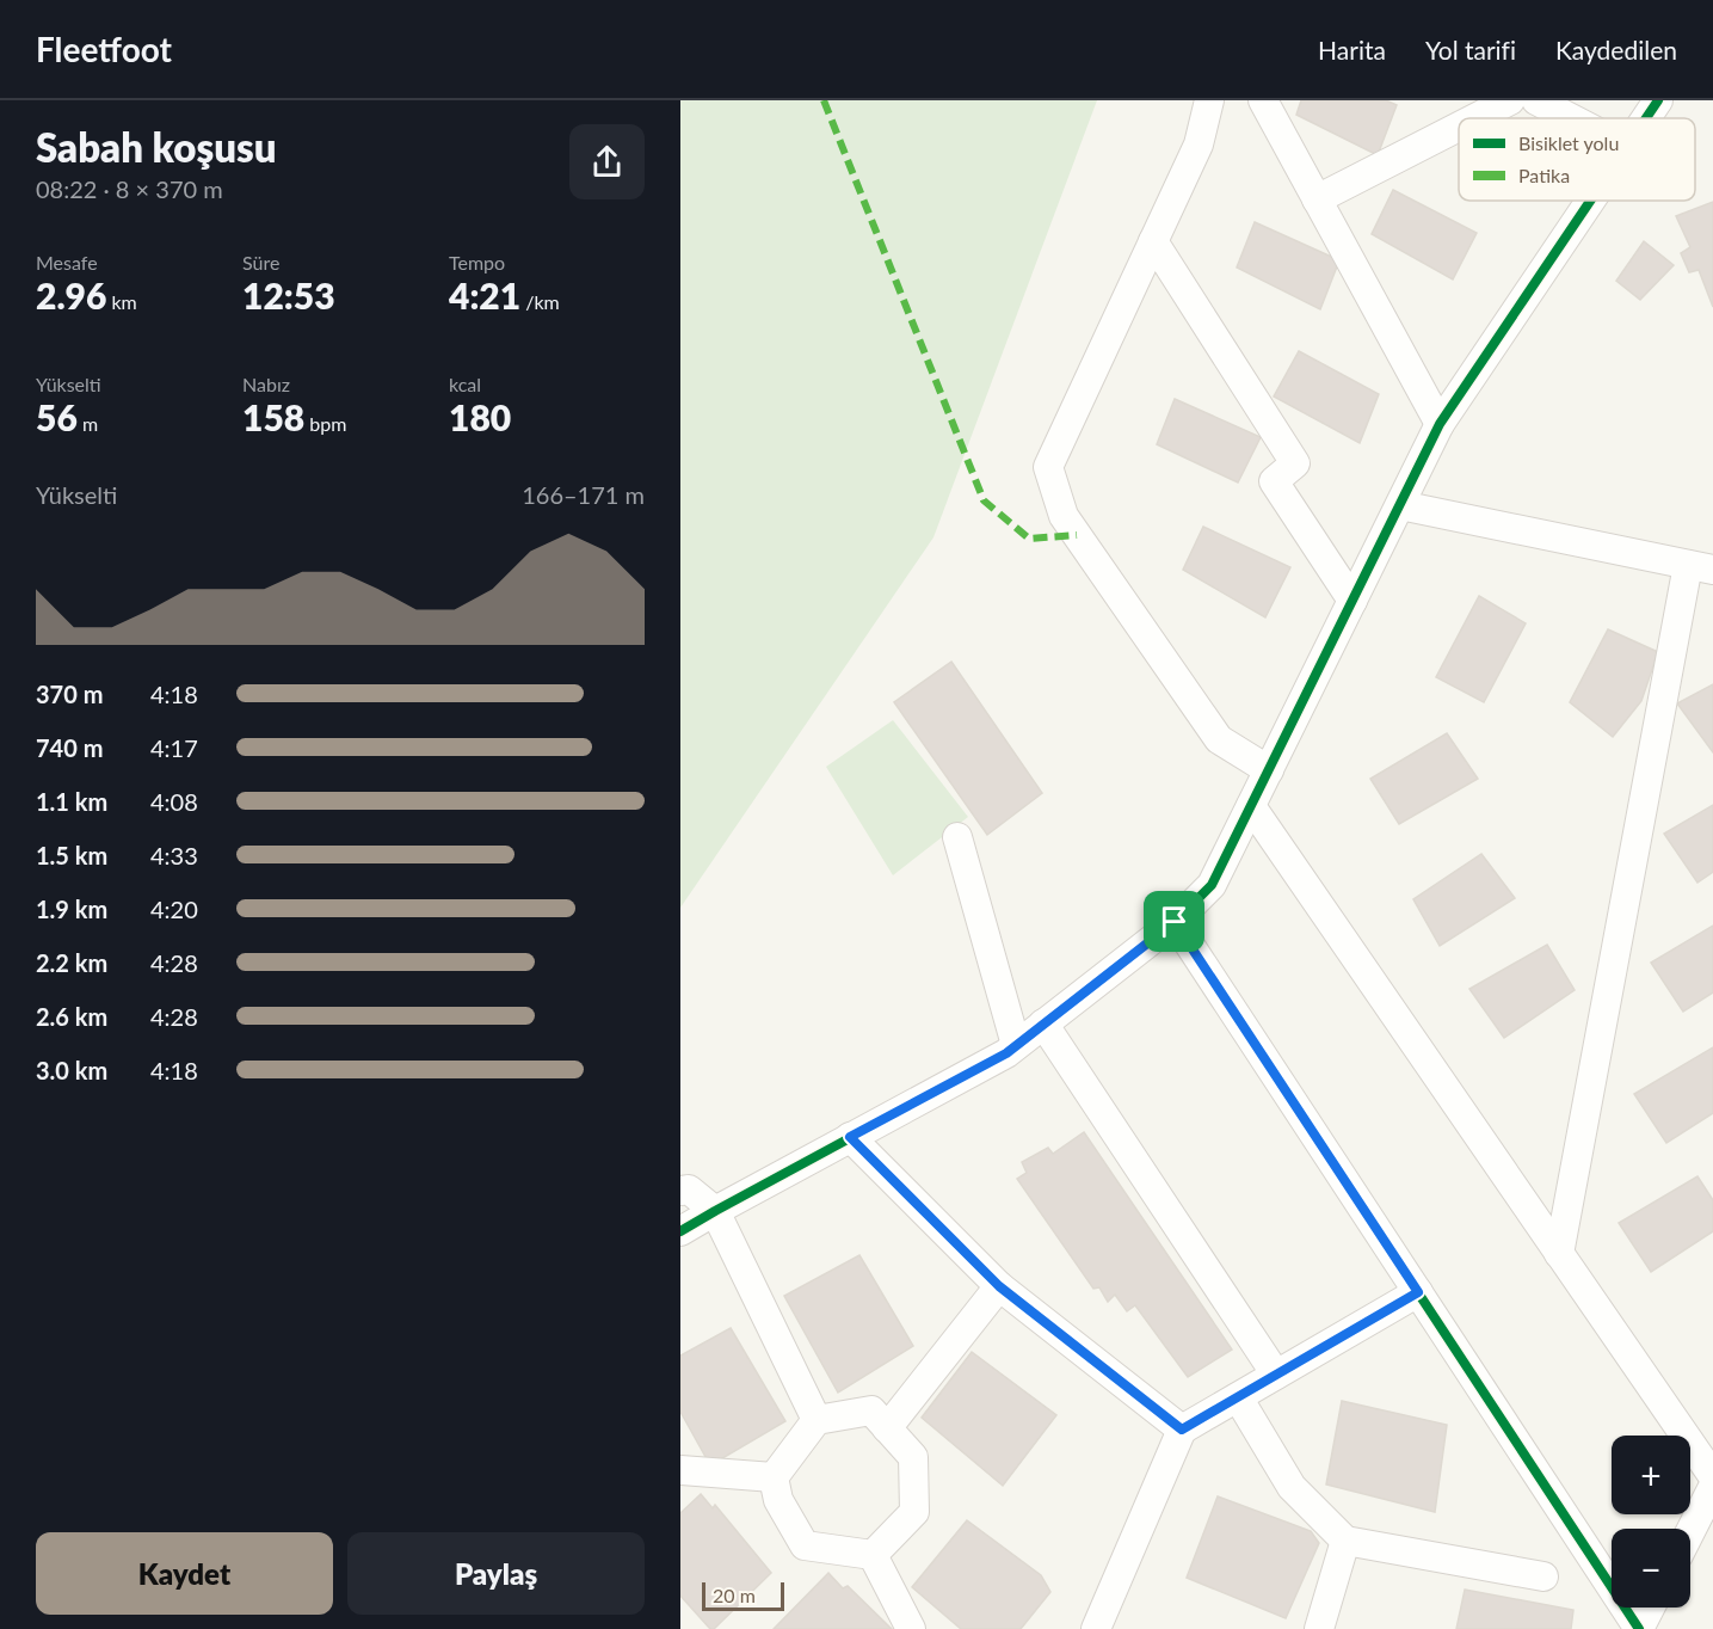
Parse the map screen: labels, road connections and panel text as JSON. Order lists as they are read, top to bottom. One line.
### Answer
{"legend":["Bisiklet yolu","Patika"],"scale_bar":"20 m","page":{"header":"Fleetfoot","nav":["Harita","Yol tarifi","Kaydedilen"],"heading":["Sabah koşusu","08:22 · 8 × 370 m"],"stats":[["Mesafe","2.96 km"],["Süre","12:53"],["Tempo","4:21 /km"],["Yükselti","56 m"],["Nabız","158 bpm"],["kcal","180"]],"chart":["Yükselti","166–171 m"],"list":[{"name":"370 m","note":"4:18"},{"name":"740 m","note":"4:17"},{"name":"1.1 km","note":"4:08"},{"name":"1.5 km","note":"4:33"},{"name":"1.9 km","note":"4:20"},{"name":"2.2 km","note":"4:28"},{"name":"2.6 km","note":"4:28"},{"name":"3.0 km","note":"4:18"}],"map_buttons":["+","−"],"buttons":["Kaydet","Paylaş"],"scale":"20 m"}}
